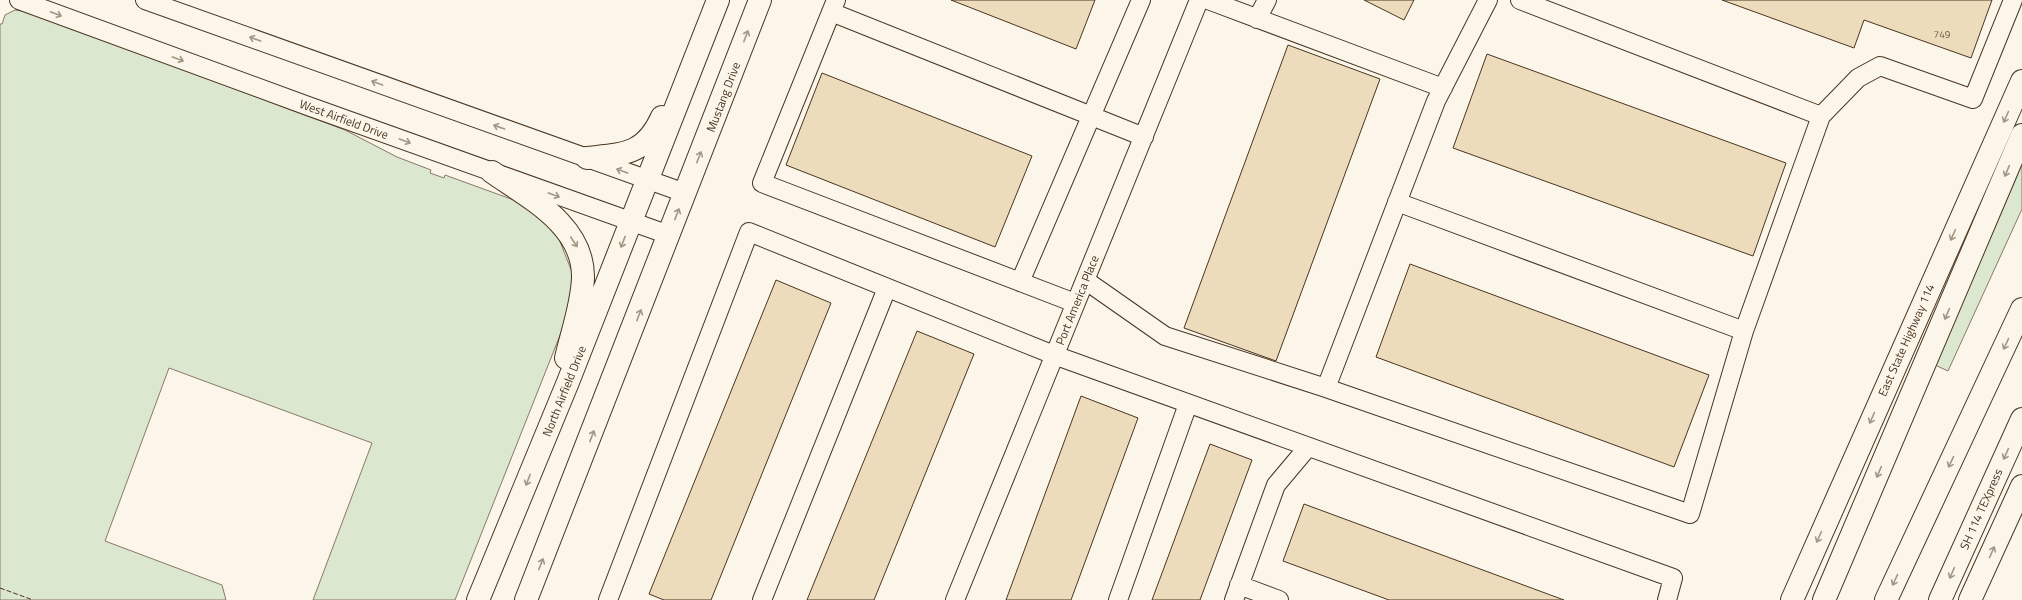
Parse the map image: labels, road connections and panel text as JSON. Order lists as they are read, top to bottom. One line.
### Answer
{"streets":{"main road":["Mustang Drive","East State Highway 114","North Airfield Drive","SH 114 TEXpress"],"street":["West Airfield Drive","Port America Place"]},"crossings":[["West Airfield Drive","North Airfield Drive"]],"house_numbers":["749"]}
